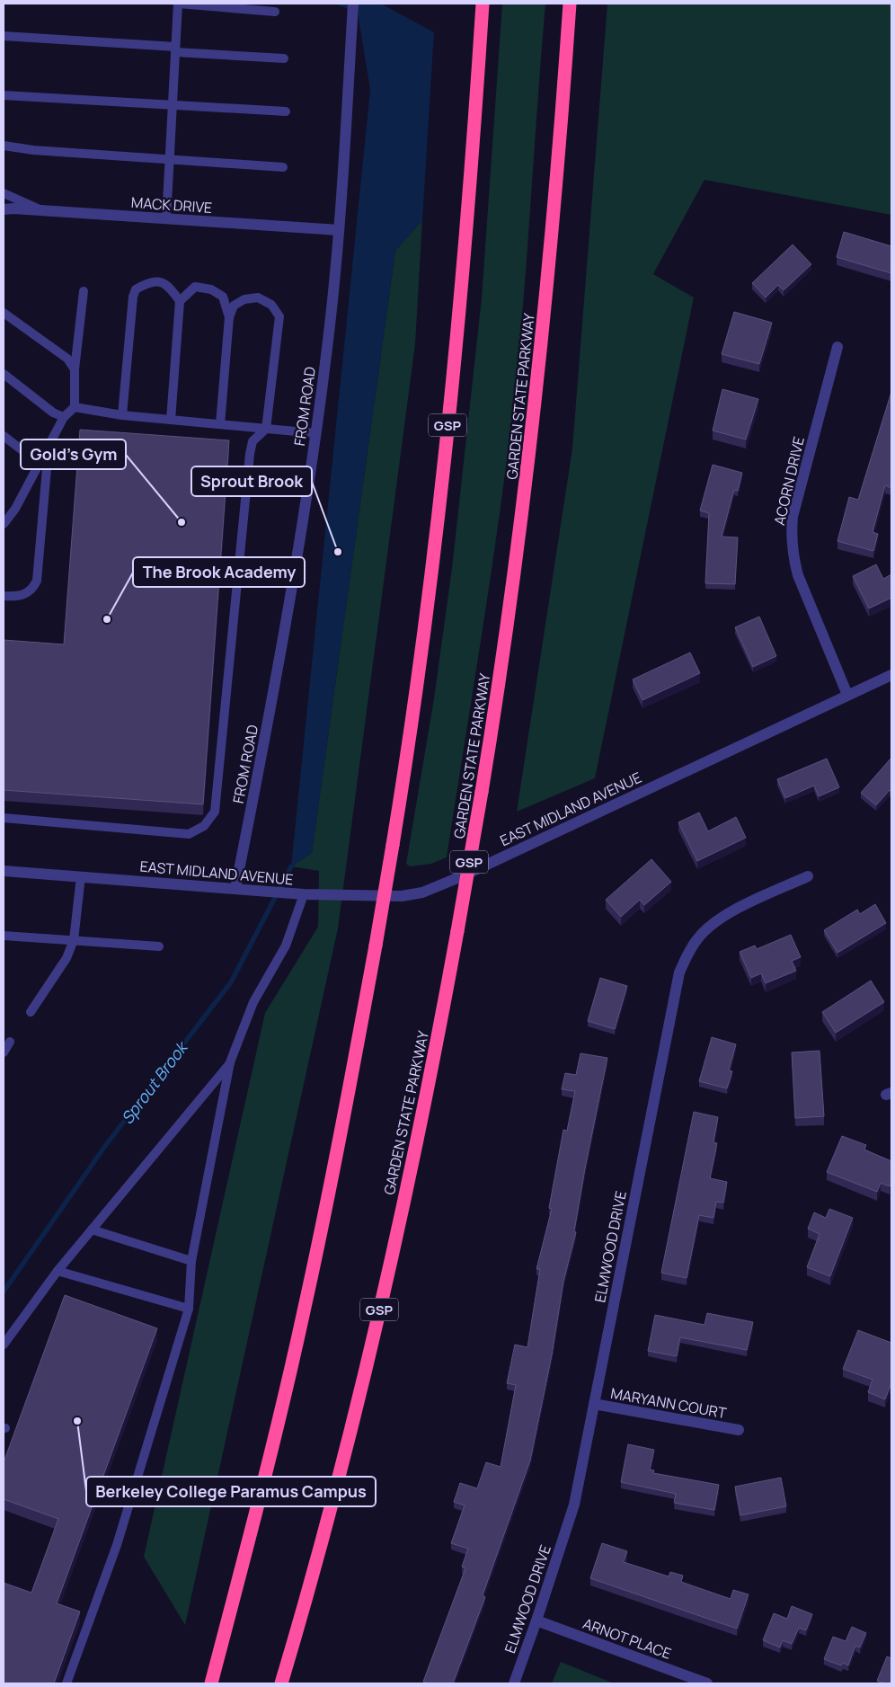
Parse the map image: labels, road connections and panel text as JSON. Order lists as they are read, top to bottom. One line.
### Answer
{"streets":{"highway":["GARDEN STATE PARKWAY","GSP"],"street":["MACK DRIVE","FROM ROAD","ACORN DRIVE","EAST MIDLAND AVENUE","ELMWOOD DRIVE","MARYANN COURT","ARNOT PLACE"]},"crossings":[["MACK DRIVE","FROM ROAD"],["FROM ROAD","EAST MIDLAND AVENUE"],["ACORN DRIVE","EAST MIDLAND AVENUE"],["ELMWOOD DRIVE","MARYANN COURT"],["ELMWOOD DRIVE","ARNOT PLACE"]],"water":["Sprout Brook"],"places":["Gold's Gym","Sprout Brook","The Brook Academy","Berkeley College Paramus Campus"]}
